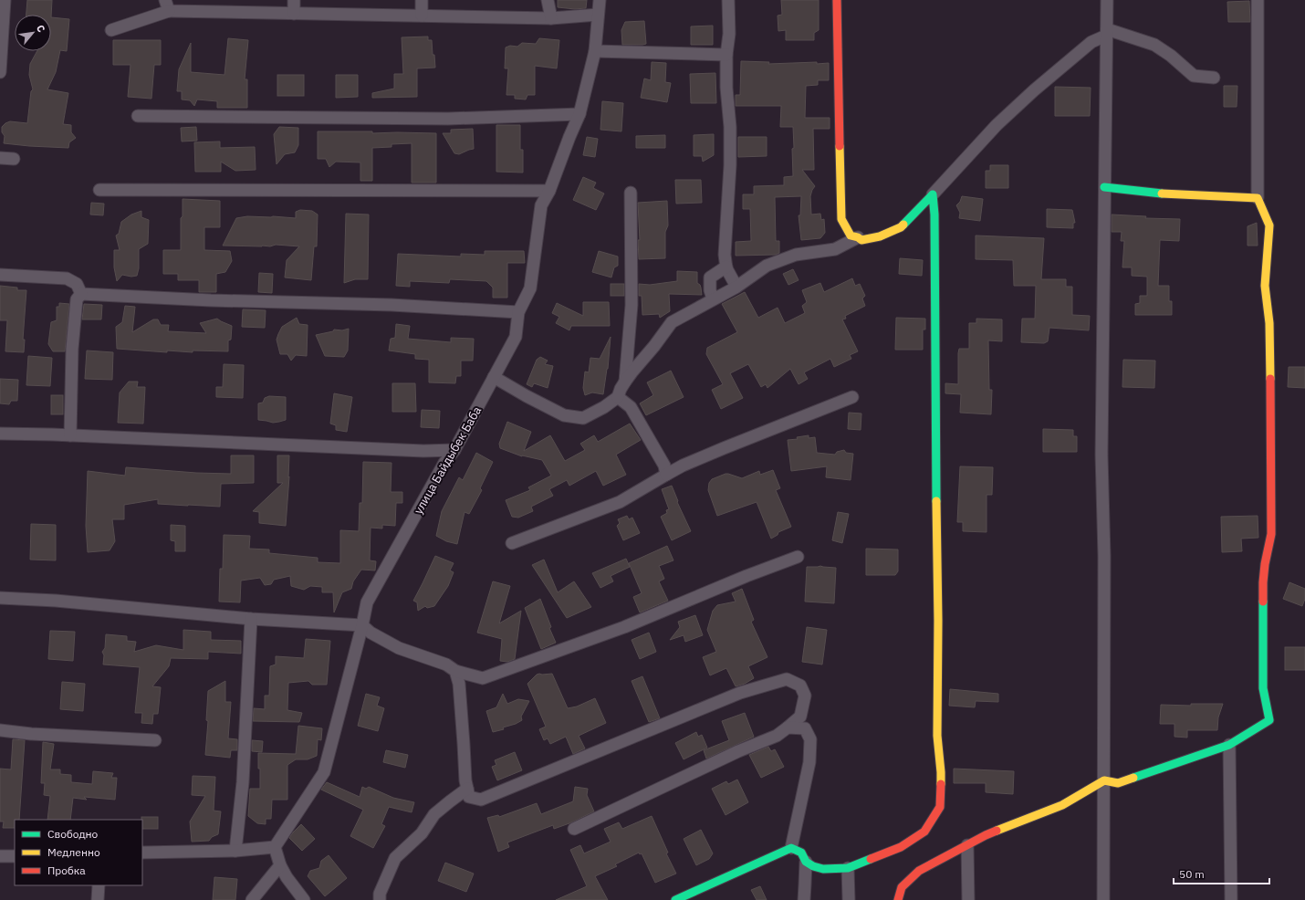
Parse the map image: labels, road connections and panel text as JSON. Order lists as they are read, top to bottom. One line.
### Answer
{"streets":{"street":["улица Байдыбек Баба"]},"legend":["Свободно","Медленно","Пробка"],"scale_bar":"50 m","north":"top right"}
